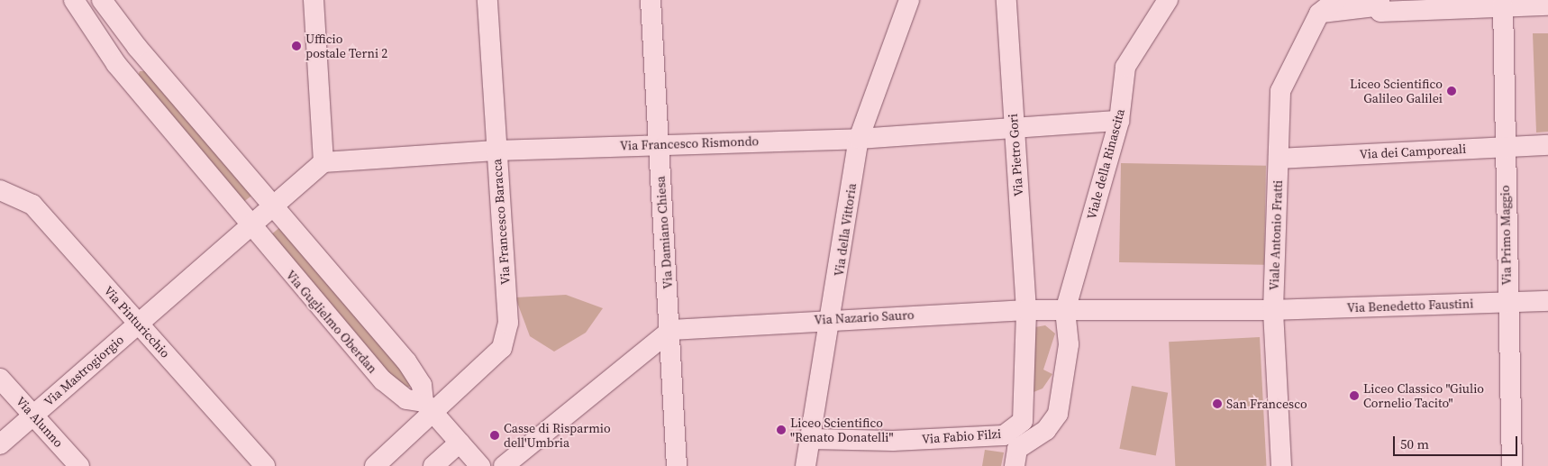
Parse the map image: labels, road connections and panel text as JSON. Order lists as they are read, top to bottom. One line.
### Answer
{"streets":{"street":["Via Francesco Rismondo","Via dei Camporeali","Via Pietro Gori","Viale della Rinascita","Via Francesco Baracca","Via della Vittoria","Via Damiano Chiesa","Viale Antonio Fratti","Via Primo Maggio","Via Benedetto Faustini","Via Nazario Sauro","Via Pinturicchio","Via Guglielmo Oberdan","Via Mastrogiorgio","Via Alunno","Via Fabio Filzi"]},"crossings":[["Via Francesco Rismondo","Via Pietro Gori"],["Via Francesco Rismondo","Viale della Rinascita"],["Via Francesco Rismondo","Via Francesco Baracca"],["Via Francesco Rismondo","Via della Vittoria"],["Via Francesco Rismondo","Via Damiano Chiesa"],["Via dei Camporeali","Viale Antonio Fratti"],["Via dei Camporeali","Via Primo Maggio"],["Via Pietro Gori","Via Nazario Sauro"],["Viale della Rinascita","Via Nazario Sauro"],["Via Francesco Baracca","Via Guglielmo Oberdan"],["Via della Vittoria","Via Nazario Sauro"],["Via della Vittoria","Via Fabio Filzi"],["Via Damiano Chiesa","Via Nazario Sauro"],["Viale Antonio Fratti","Via Benedetto Faustini"],["Viale Antonio Fratti","Via Nazario Sauro"],["Via Primo Maggio","Via Benedetto Faustini"],["Via Benedetto Faustini","Via Nazario Sauro"],["Via Pinturicchio","Via Mastrogiorgio"],["Via Guglielmo Oberdan","Via Mastrogiorgio"],["Via Mastrogiorgio","Via Alunno"]],"places":["Ufficio postale Terni 2","Liceo Scientifico Galileo Galilei","Liceo Classico \"Giulio Cornelio Tacito\"","San Francesco","Liceo Scientifico \"Renato Donatelli\"","Casse di Risparmio dell'Umbria"],"scale_bar":"50 m"}
